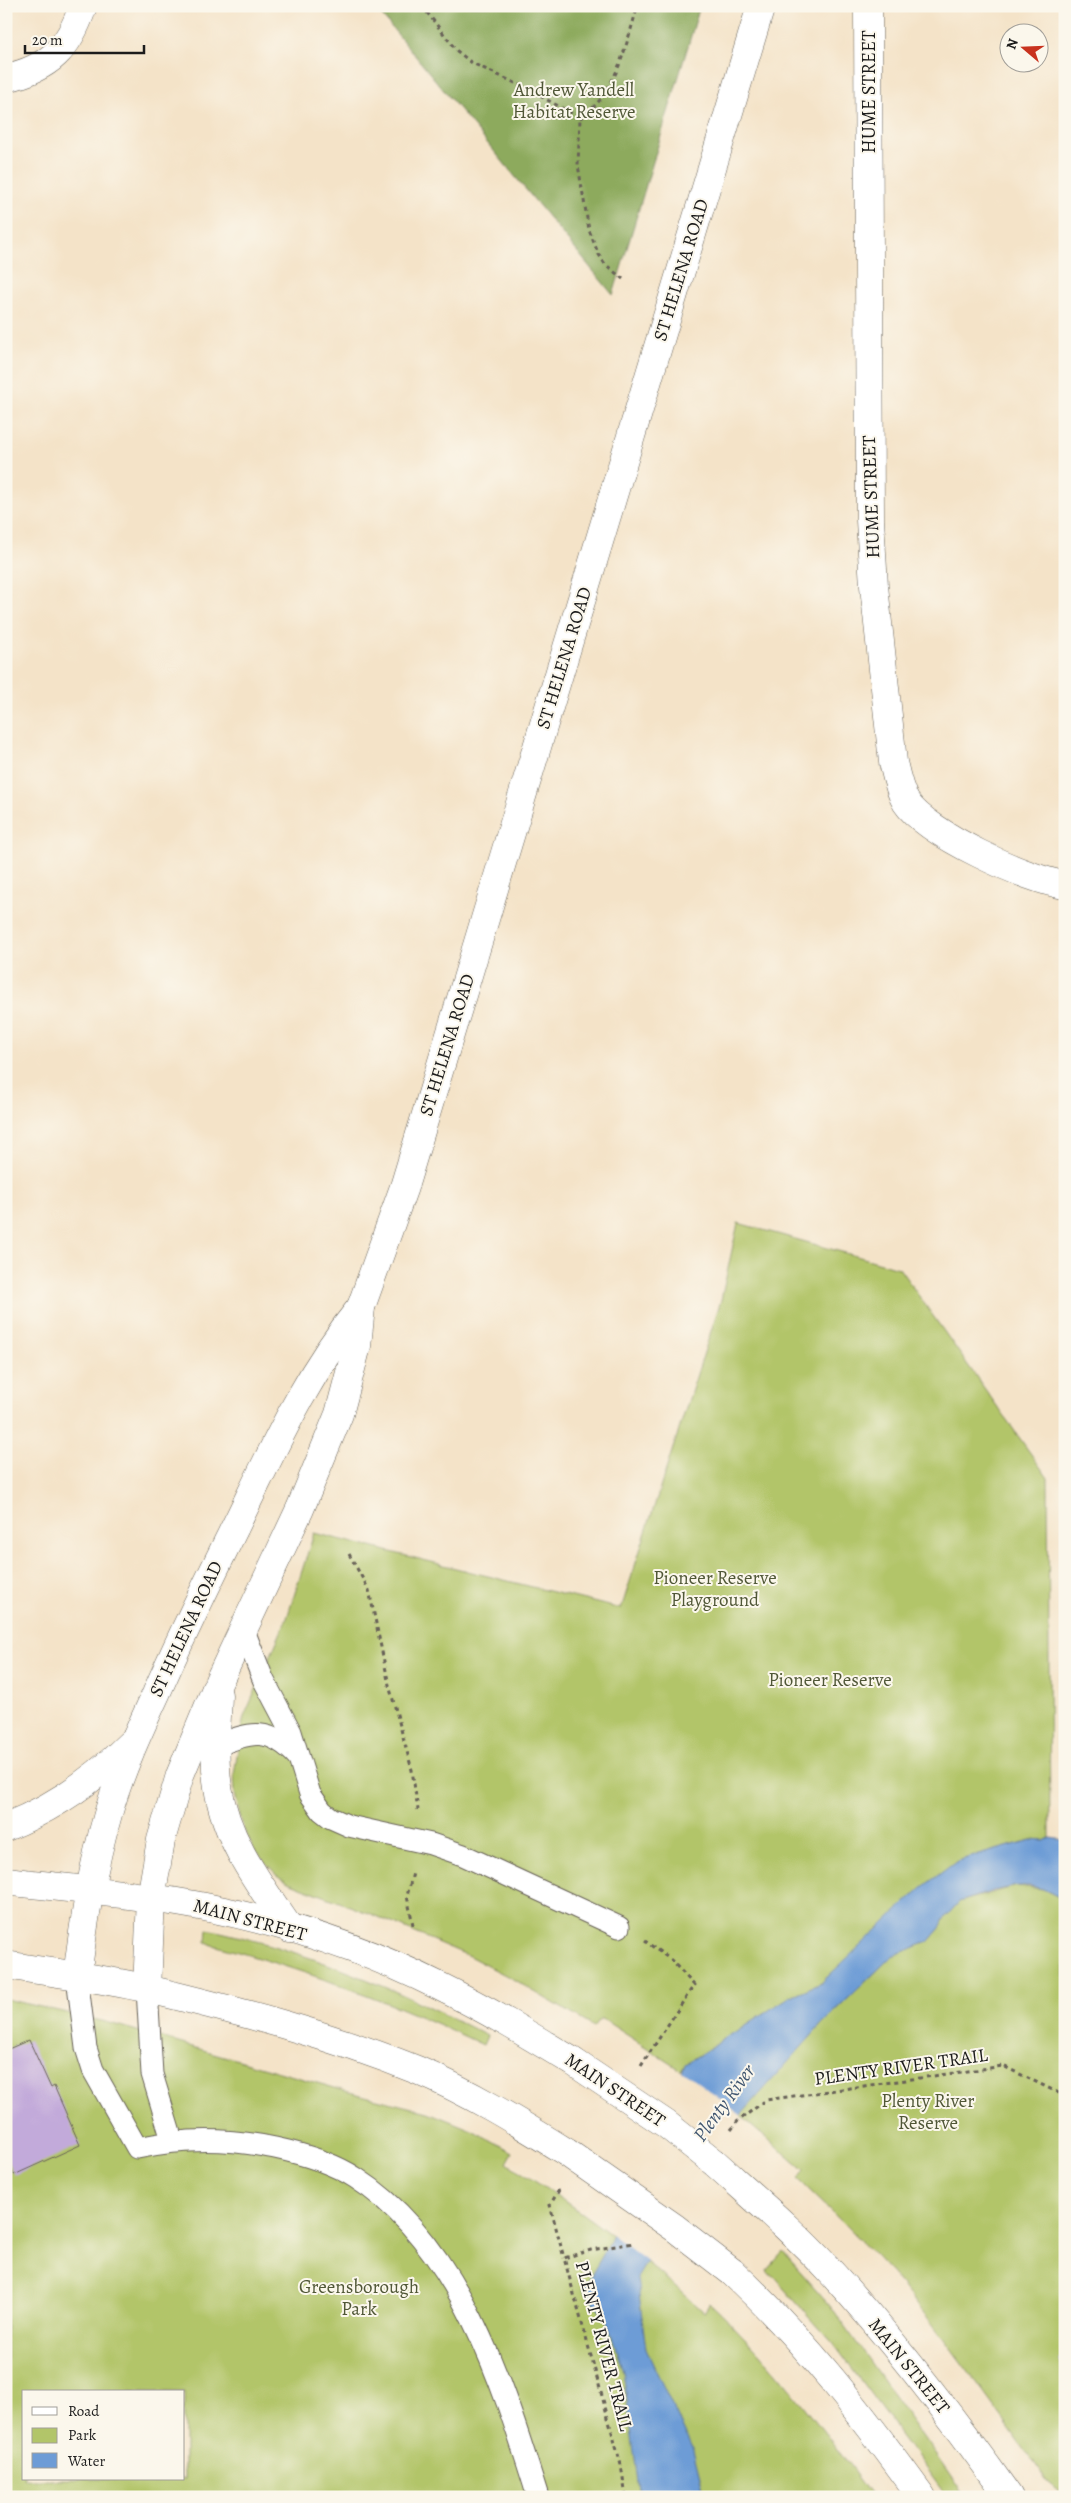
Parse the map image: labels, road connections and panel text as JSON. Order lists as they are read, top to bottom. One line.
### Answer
{"streets":{"main road":["HUME STREET","ST HELENA ROAD","MAIN STREET"],"path":["PLENTY RIVER TRAIL"]},"crossings":[["ST HELENA ROAD","MAIN STREET"]],"water":["Plenty River"],"parks":["Andrew Yandell Habitat Reserve","Pioneer Reserve Playground","Pioneer Reserve","Plenty River Reserve","Greensborough Park"],"legend":["Road","Park","Water"],"scale_bar":"20 m","north":"left"}
